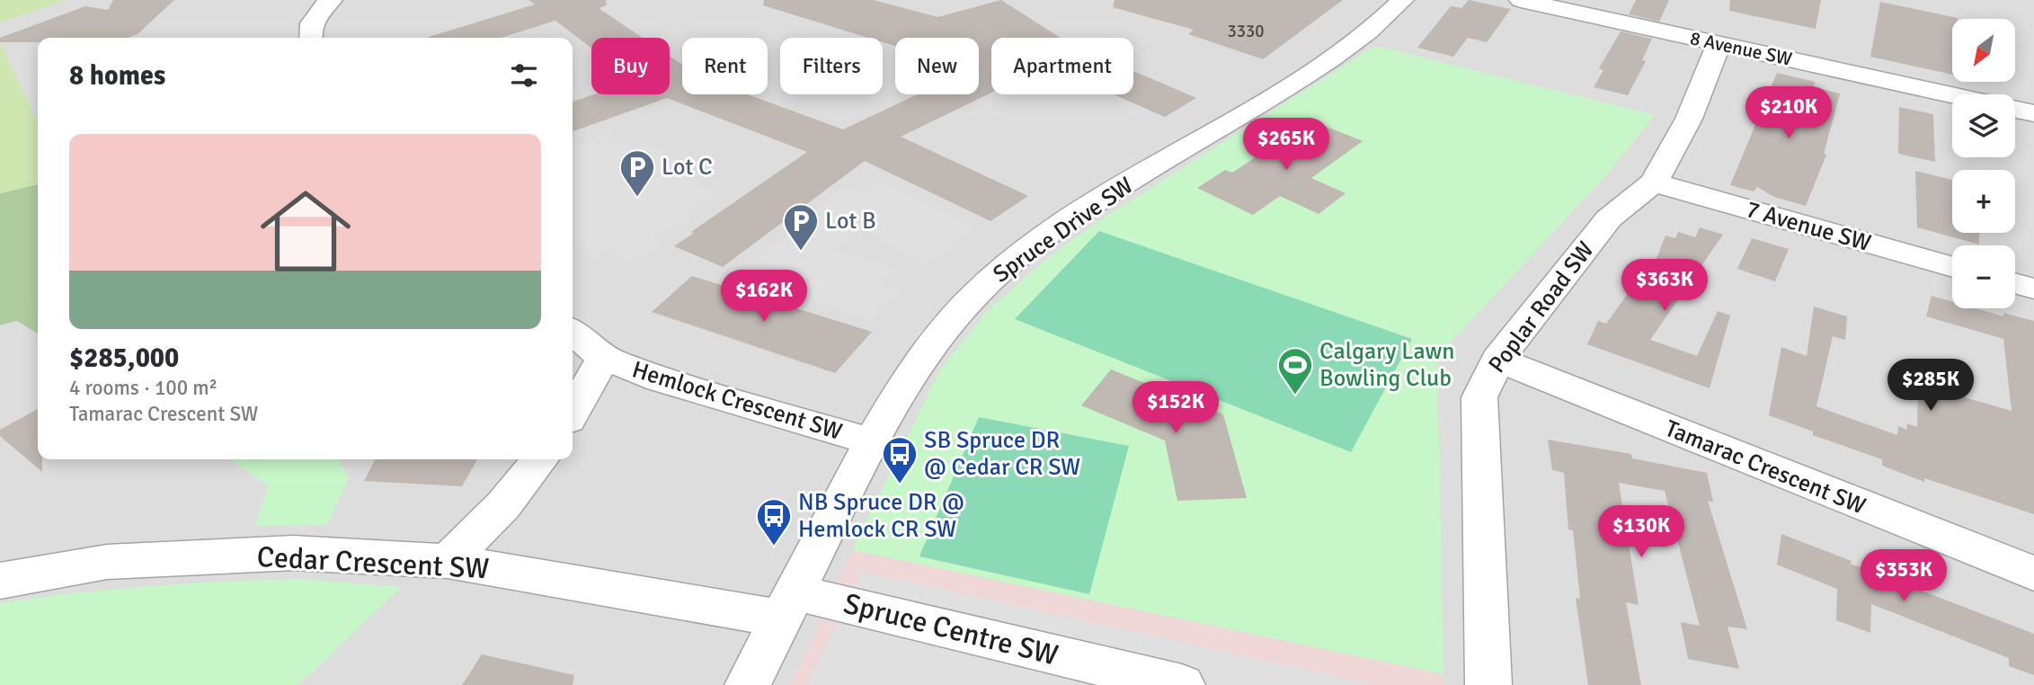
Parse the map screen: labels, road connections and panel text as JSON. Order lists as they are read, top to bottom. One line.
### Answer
{"streets":{"street":["8 Avenue SW","7 Avenue SW","Spruce Drive SW","Poplar Road SW","Hemlock Crescent SW","Tamarac Crescent SW","Cedar Crescent SW","Spruce Centre SW"]},"crossings":[["8 Avenue SW","Poplar Road SW"],["7 Avenue SW","Poplar Road SW"],["Spruce Drive SW","Hemlock Crescent SW"],["Spruce Drive SW","Cedar Crescent SW"],["Spruce Drive SW","Spruce Centre SW"],["Poplar Road SW","Tamarac Crescent SW"],["Cedar Crescent SW","Spruce Centre SW"]],"places":{"parking":["Lot C","Lot B"],"sports":["Calgary Lawn Bowling Club"],"bus stop":["SB Spruce DR @ Cedar CR SW","NB Spruce DR @ Hemlock CR SW"]},"house_numbers":["3330"],"north":"bottom left","page":{"map_buttons":["+","−"],"chip":["Buy","Rent","Filters","New","Apartment"],"heading":"8 homes","price":["$210K","$265K","$363K","$162K","$285K","$152K","$130K","$353K"],"list":[{"name":"$285,000","note":"4 rooms · 100 m² · Tamarac Crescent SW"}]}}
